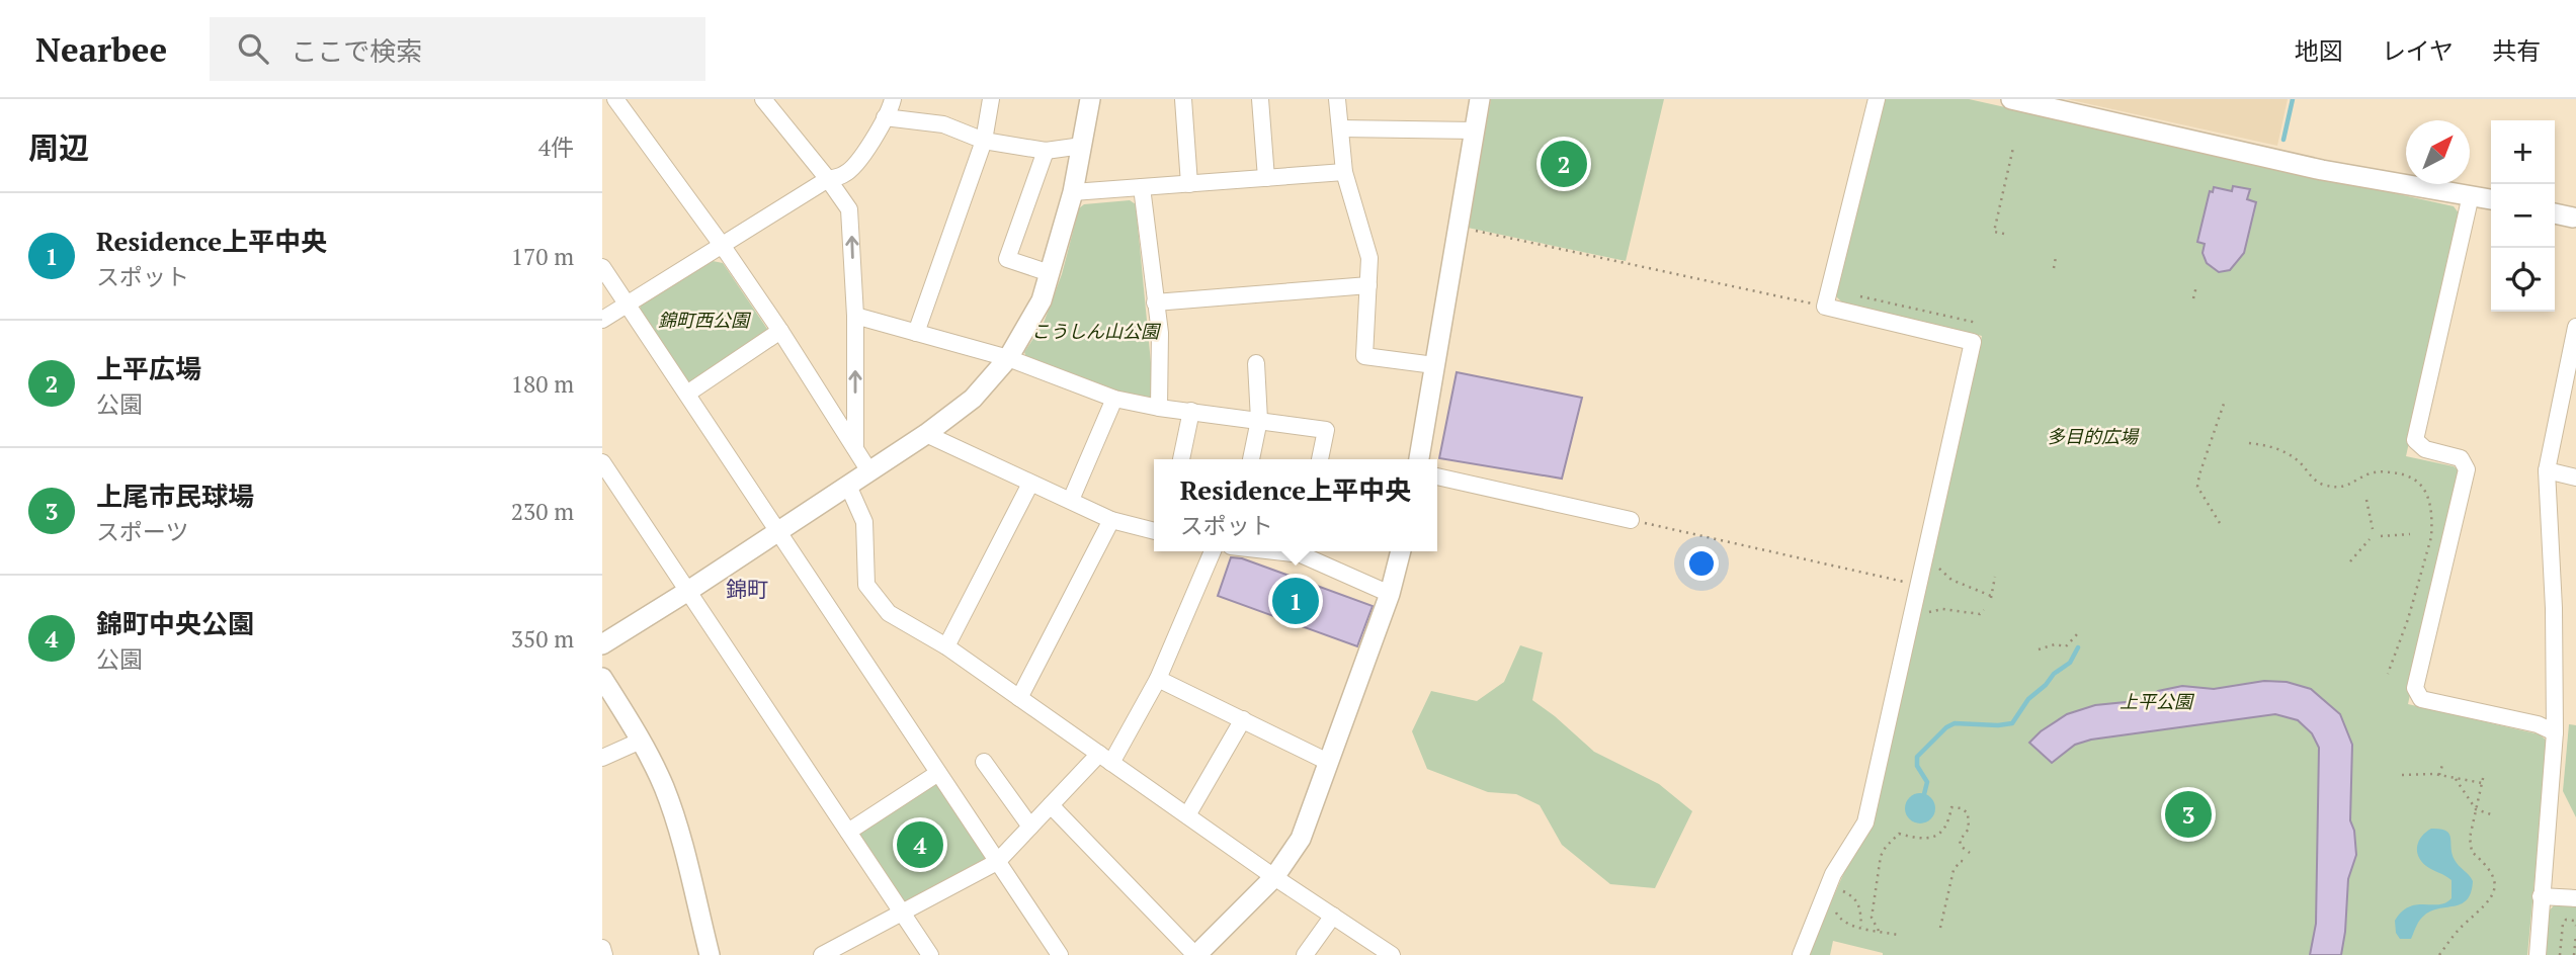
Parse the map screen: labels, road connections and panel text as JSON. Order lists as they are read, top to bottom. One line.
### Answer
{"districts":["錦町"],"parks":["錦町西公園","こうしん山公園","多目的広場","上平公園"],"north":"top right","page":{"header":"Nearbee","search":"ここで検索","nav":["地図","レイヤ","共有"],"heading":["周辺","4件"],"map_buttons":["+","−"],"pins":["2","1","3","4"],"list":[{"mark":"1","name":"Residence上平中央","note":"スポット","value":"170 m"},{"mark":"2","name":"上平広場","note":"公園","value":"180 m"},{"mark":"3","name":"上尾市民球場","note":"スポーツ","value":"230 m"},{"mark":"4","name":"錦町中央公園","note":"公園","value":"350 m"}],"popup":["Residence上平中央","スポット"]}}
